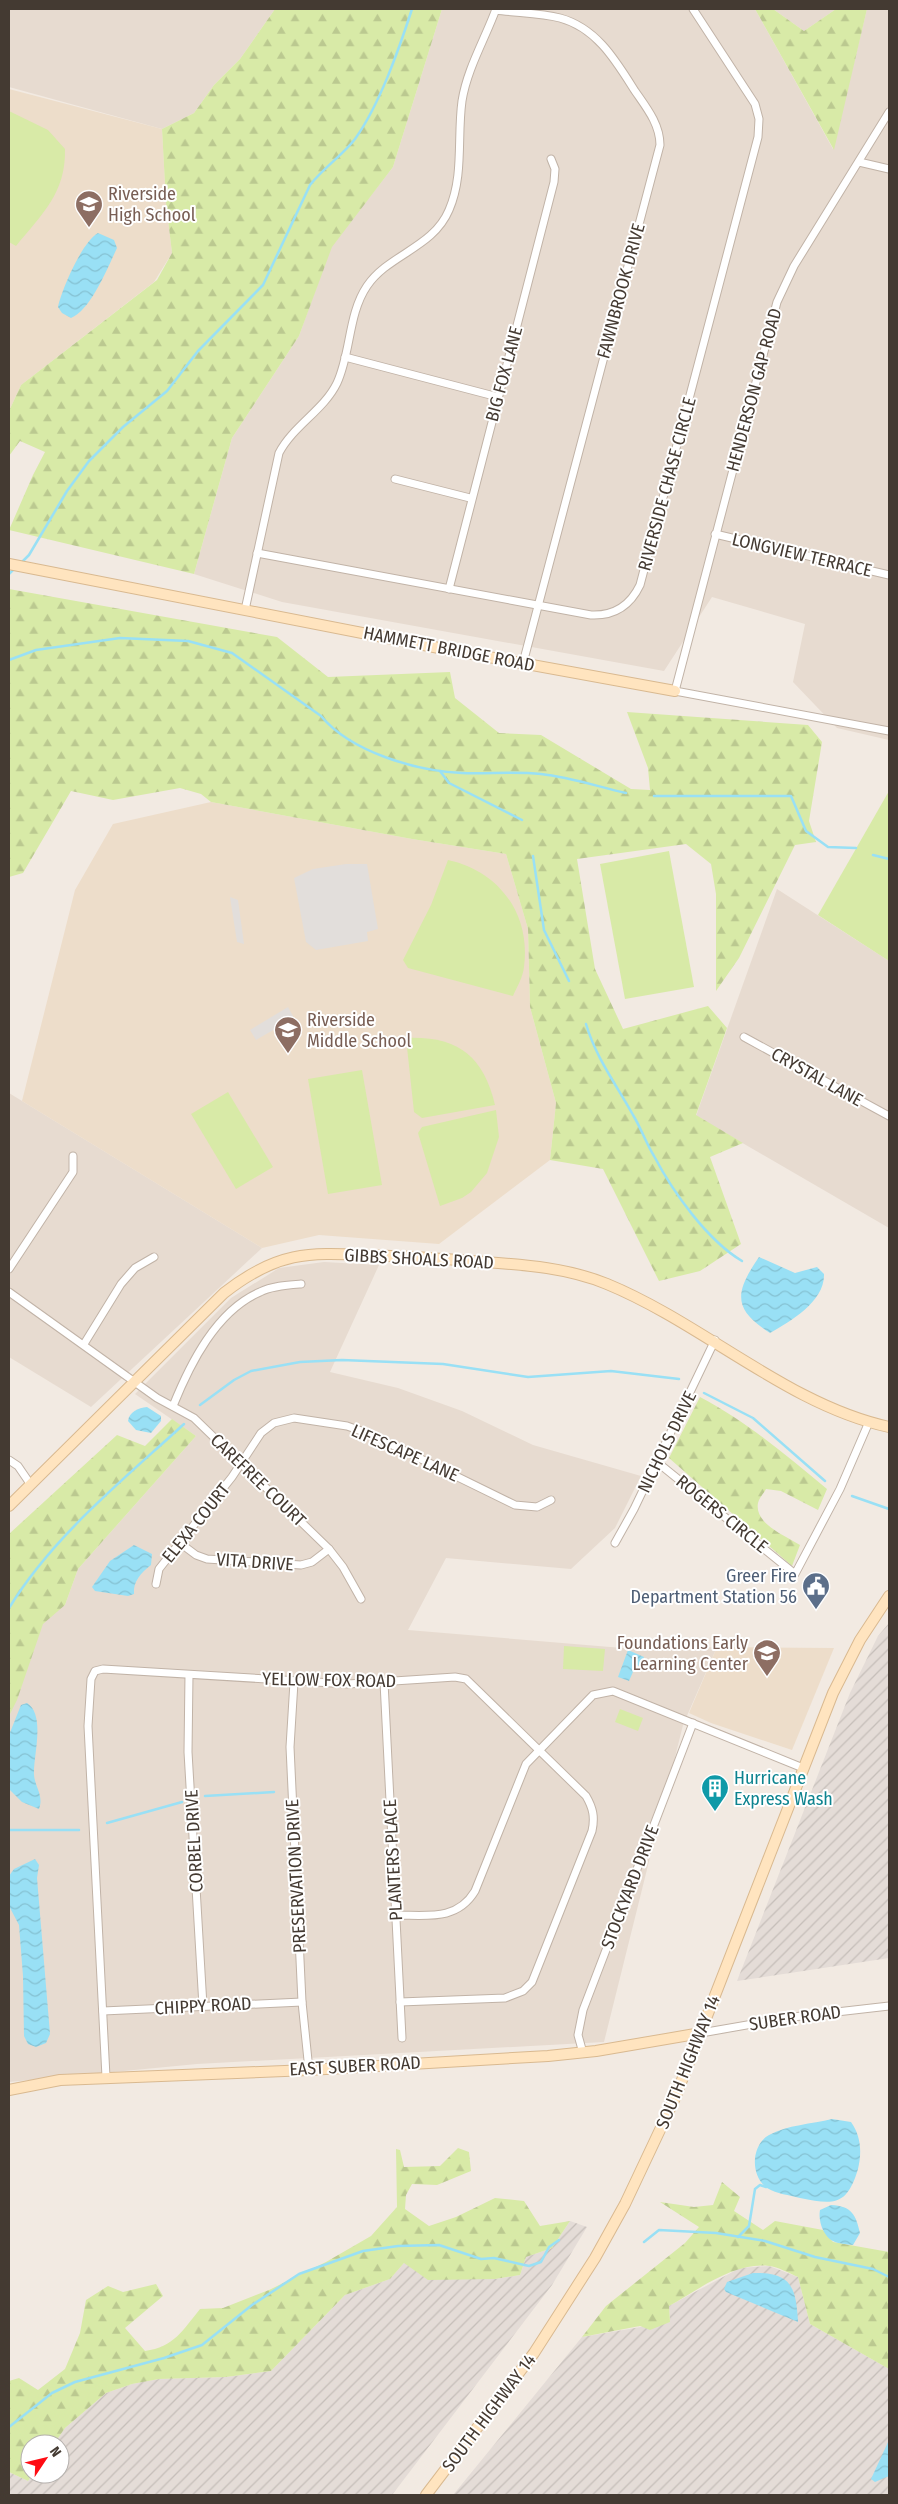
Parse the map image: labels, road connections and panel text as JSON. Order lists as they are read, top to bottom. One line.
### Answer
{"streets":{"street":["FAWNBROOK DRIVE","BIG FOX LANE","HENDERSON GAP ROAD","RIVERSIDE CHASE CIRCLE","LONGVIEW TERRACE","HAMMETT BRIDGE ROAD","CRYSTAL LANE","GIBBS SHOALS ROAD","NICHOLS DRIVE","LIFESCAPE LANE","CAREFREE COURT","ROGERS CIRCLE","ELEXA COURT","VITA DRIVE","YELLOW FOX ROAD","CORBEL DRIVE","PLANTERS PLACE","PRESERVATION DRIVE","STOCKYARD DRIVE","CHIPPY ROAD","SUBER ROAD","SOUTH HIGHWAY 14","EAST SUBER ROAD"]},"crossings":[["FAWNBROOK DRIVE","RIVERSIDE CHASE CIRCLE"],["FAWNBROOK DRIVE","HAMMETT BRIDGE ROAD"],["BIG FOX LANE","RIVERSIDE CHASE CIRCLE"],["HENDERSON GAP ROAD","LONGVIEW TERRACE"],["HENDERSON GAP ROAD","HAMMETT BRIDGE ROAD"],["GIBBS SHOALS ROAD","NICHOLS DRIVE"],["GIBBS SHOALS ROAD","CAREFREE COURT"],["GIBBS SHOALS ROAD","ROGERS CIRCLE"],["NICHOLS DRIVE","ROGERS CIRCLE"],["LIFESCAPE LANE","CAREFREE COURT"],["LIFESCAPE LANE","ELEXA COURT"],["CAREFREE COURT","ELEXA COURT"],["CAREFREE COURT","VITA DRIVE"],["ELEXA COURT","VITA DRIVE"],["YELLOW FOX ROAD","CORBEL DRIVE"],["YELLOW FOX ROAD","PLANTERS PLACE"],["YELLOW FOX ROAD","PRESERVATION DRIVE"],["YELLOW FOX ROAD","CHIPPY ROAD"],["YELLOW FOX ROAD","EAST SUBER ROAD"],["CORBEL DRIVE","CHIPPY ROAD"],["PRESERVATION DRIVE","CHIPPY ROAD"],["PRESERVATION DRIVE","EAST SUBER ROAD"],["STOCKYARD DRIVE","EAST SUBER ROAD"],["SUBER ROAD","SOUTH HIGHWAY 14"],["SUBER ROAD","EAST SUBER ROAD"],["SOUTH HIGHWAY 14","EAST SUBER ROAD"]],"places":{"school or university":["Riverside High School","Riverside Middle School","Foundations Early Learning Center"],"public building":["Greer Fire Department Station 56"],"building":["Hurricane Express Wash"]},"north":"top right"}
